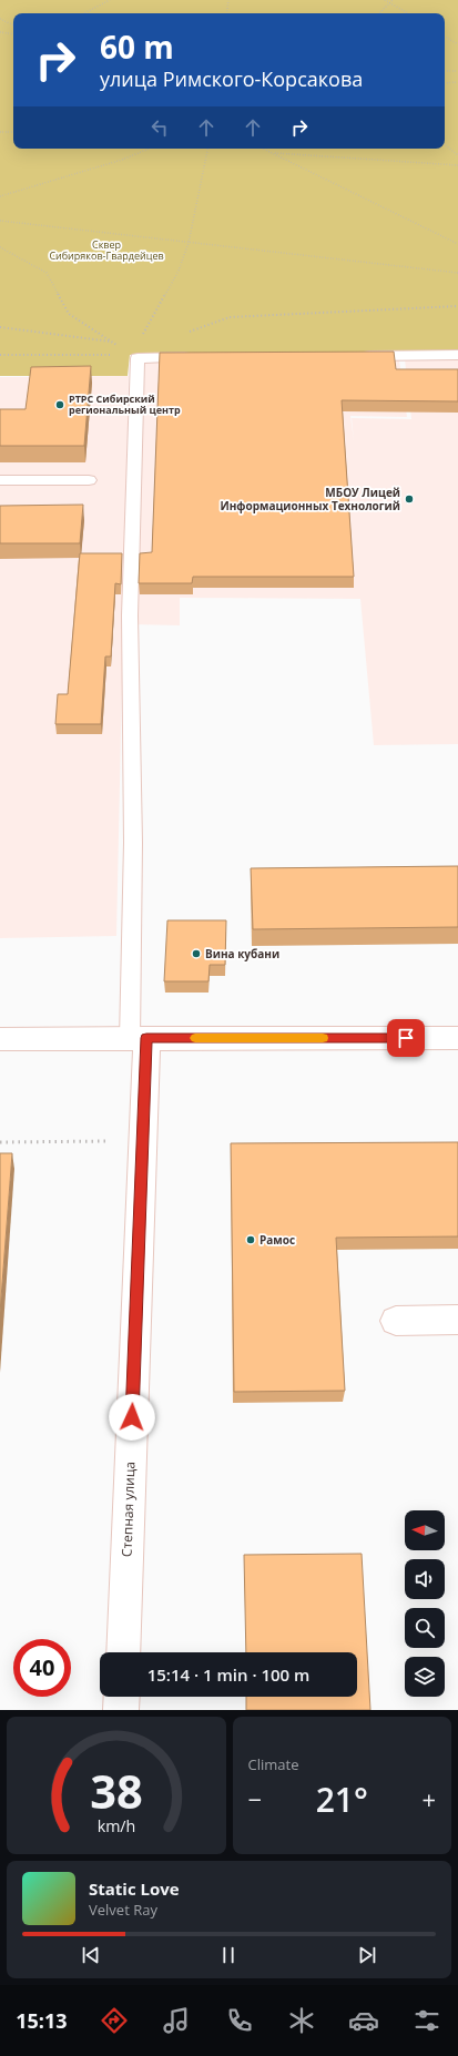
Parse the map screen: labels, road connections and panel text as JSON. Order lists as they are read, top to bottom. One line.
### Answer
{"streets":{"street":["Степная улица"]},"parks":["Сквер Сибиряков-Гвардейцев"],"places":["РТРС Сибирский региональный центр","МБОУ Лицей Информационных Технологий","Вина кубани","Рамос"],"north":"left","page":{"turn":["60 m","улица Римского-Корсакова"],"limit":"40","trip":"15:14 · 1 min · 100 m","tile":"Climate","heat":["−","21°","+"],"song":["Static Love","Velvet Ray"],"tabs":"15:13","gauge":["38","km/h"]}}
